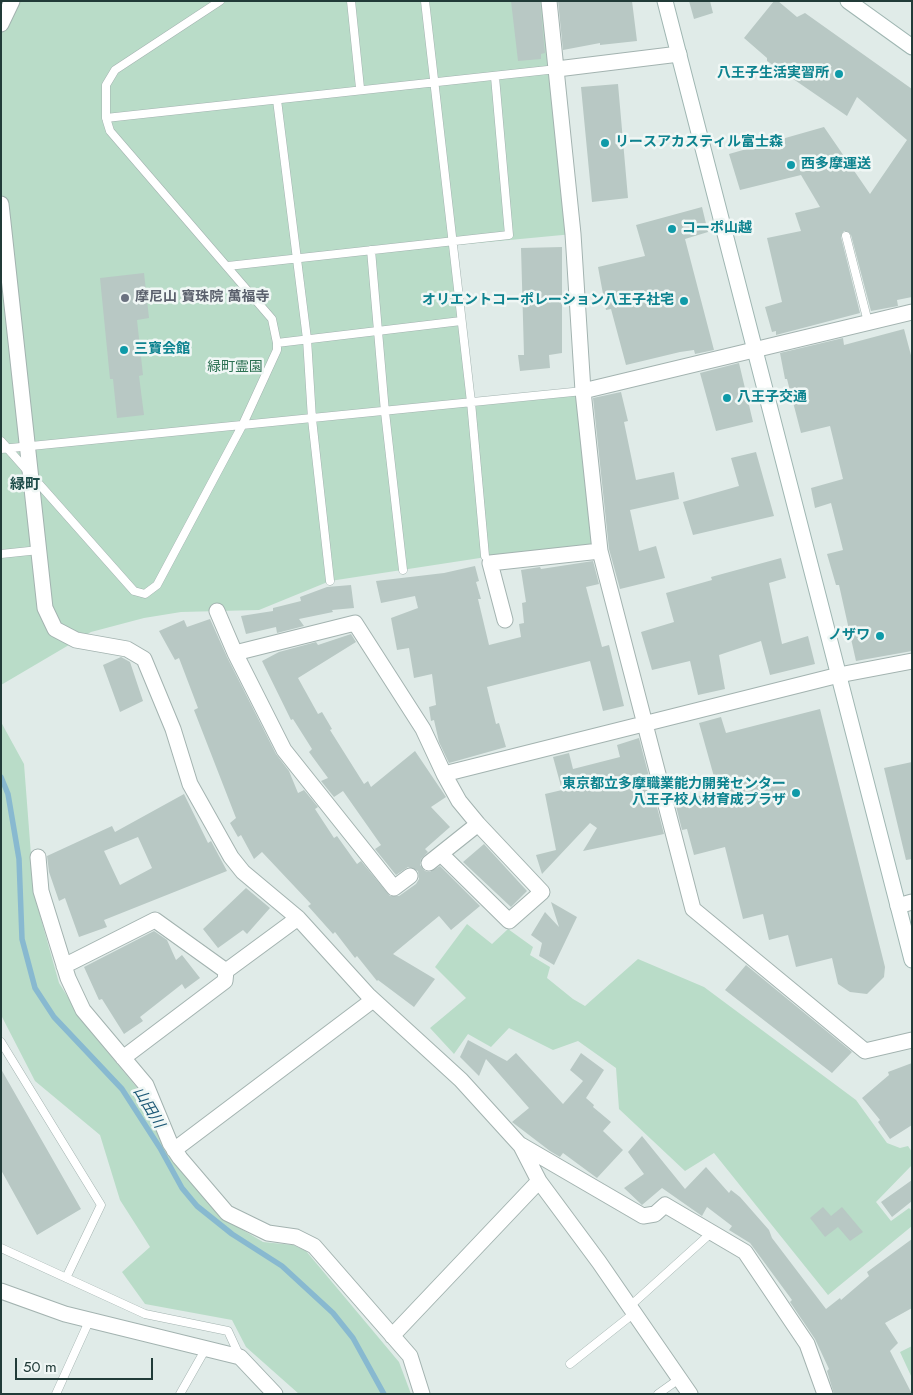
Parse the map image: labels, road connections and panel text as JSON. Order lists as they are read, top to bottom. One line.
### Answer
{"districts":["緑町"],"water":["山田川"],"parks":["緑町霊園"],"places":["八王子生活実習所","リースアカスティル富士森","西多摩運送","コーポ山越","摩尼山 寶珠院 萬福寺","オリエントコーポレーション八王子社宅","三寶会館","八王子交通","ノザワ","東京都立多摩職業能力開発センター 八王子校人材育成プラザ"],"scale_bar":"50 m"}
